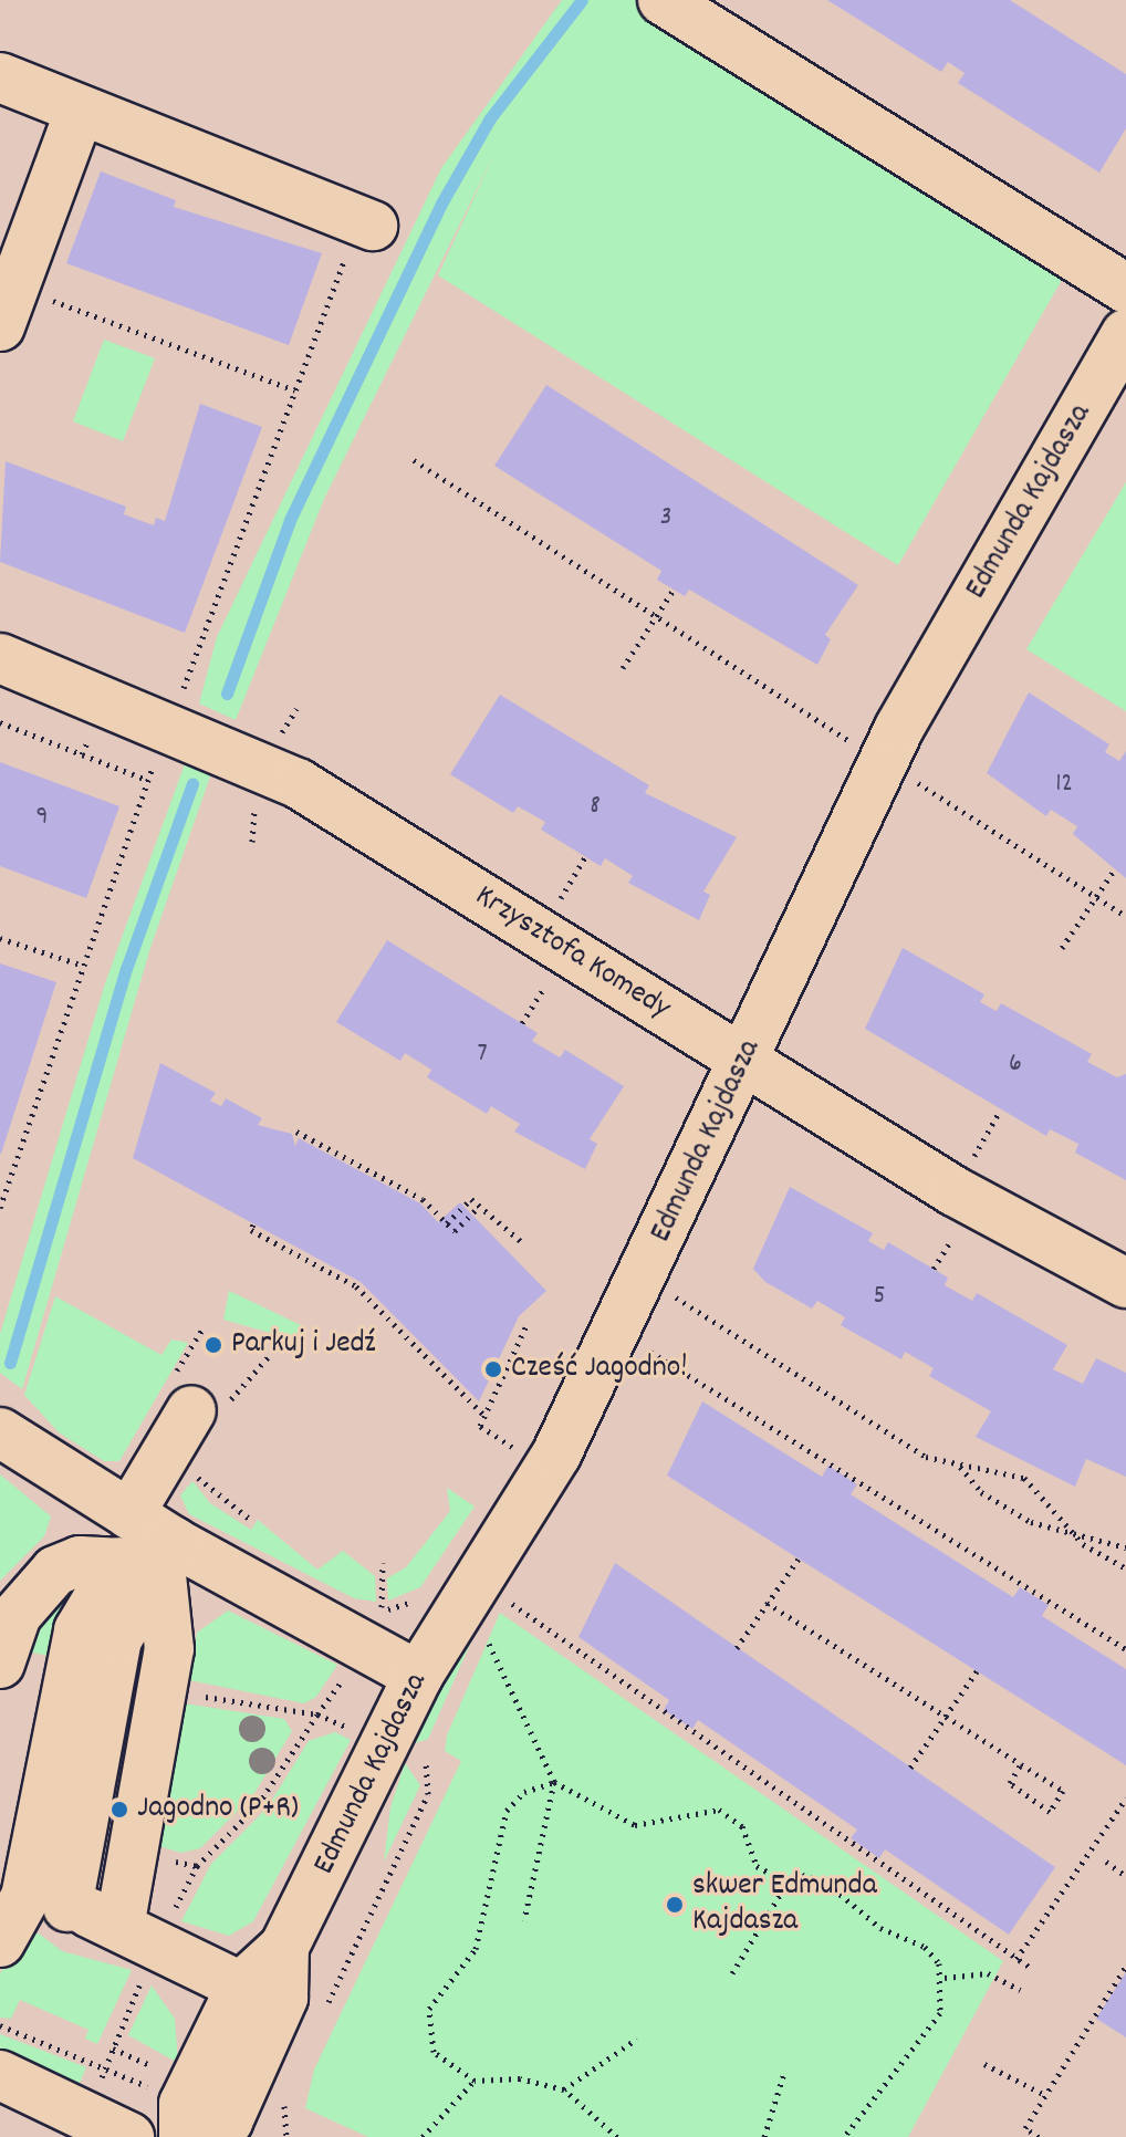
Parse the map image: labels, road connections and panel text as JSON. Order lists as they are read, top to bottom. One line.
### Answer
{"streets":{"street":["Edmunda Kajdasza","Krzysztofa Komedy"]},"crossings":[["Edmunda Kajdasza","Krzysztofa Komedy"]],"places":["Parkuj i Jedź","Cześć Jagodno!","Jagodno (P+R)","skwer Edmunda Kajdasza"],"house_numbers":["3","12","8","9","7","6","5"]}
